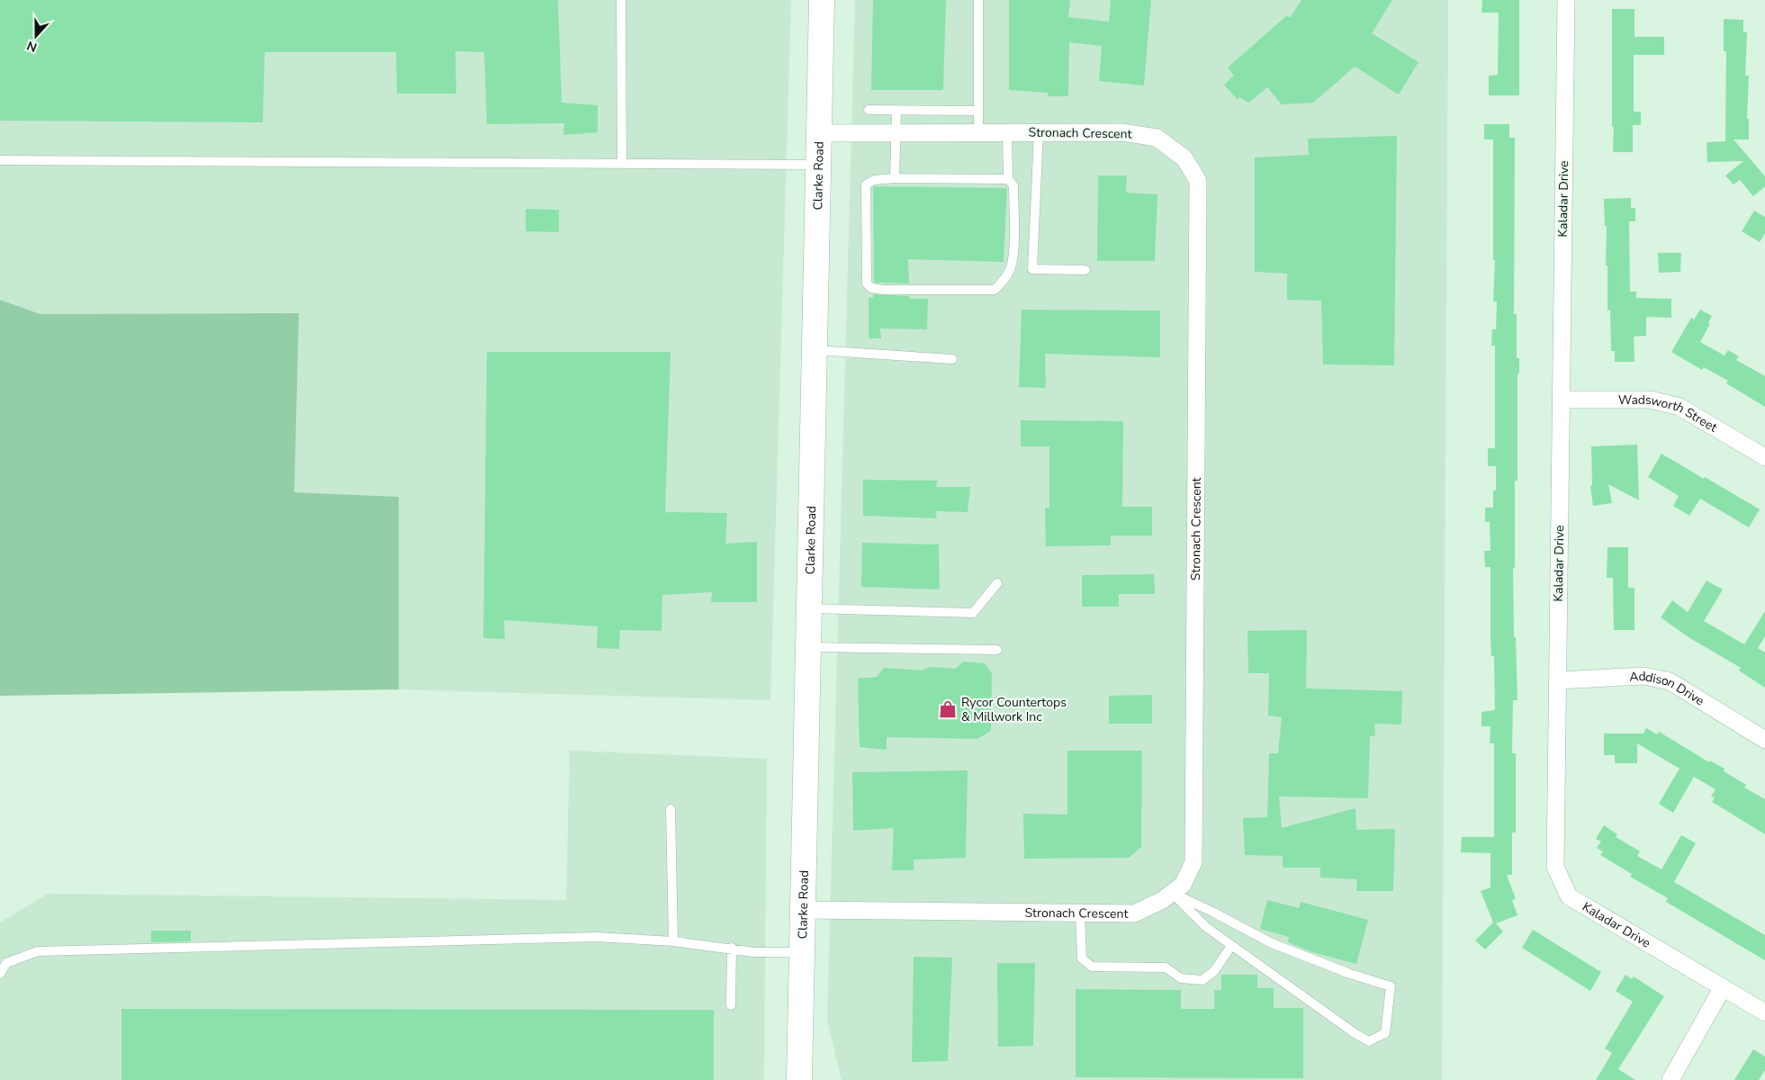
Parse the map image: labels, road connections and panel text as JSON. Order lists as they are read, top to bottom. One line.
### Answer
{"streets":{"main road":["Clarke Road"],"street":["Stronach Crescent","Kaladar Drive","Wadsworth Street","Addison Drive"]},"crossings":[["Stronach Crescent","Clarke Road"],["Kaladar Drive","Wadsworth Street"],["Kaladar Drive","Addison Drive"]],"places":{"shop":["Rycor Countertops & Millwork Inc"]},"north":"bottom"}
